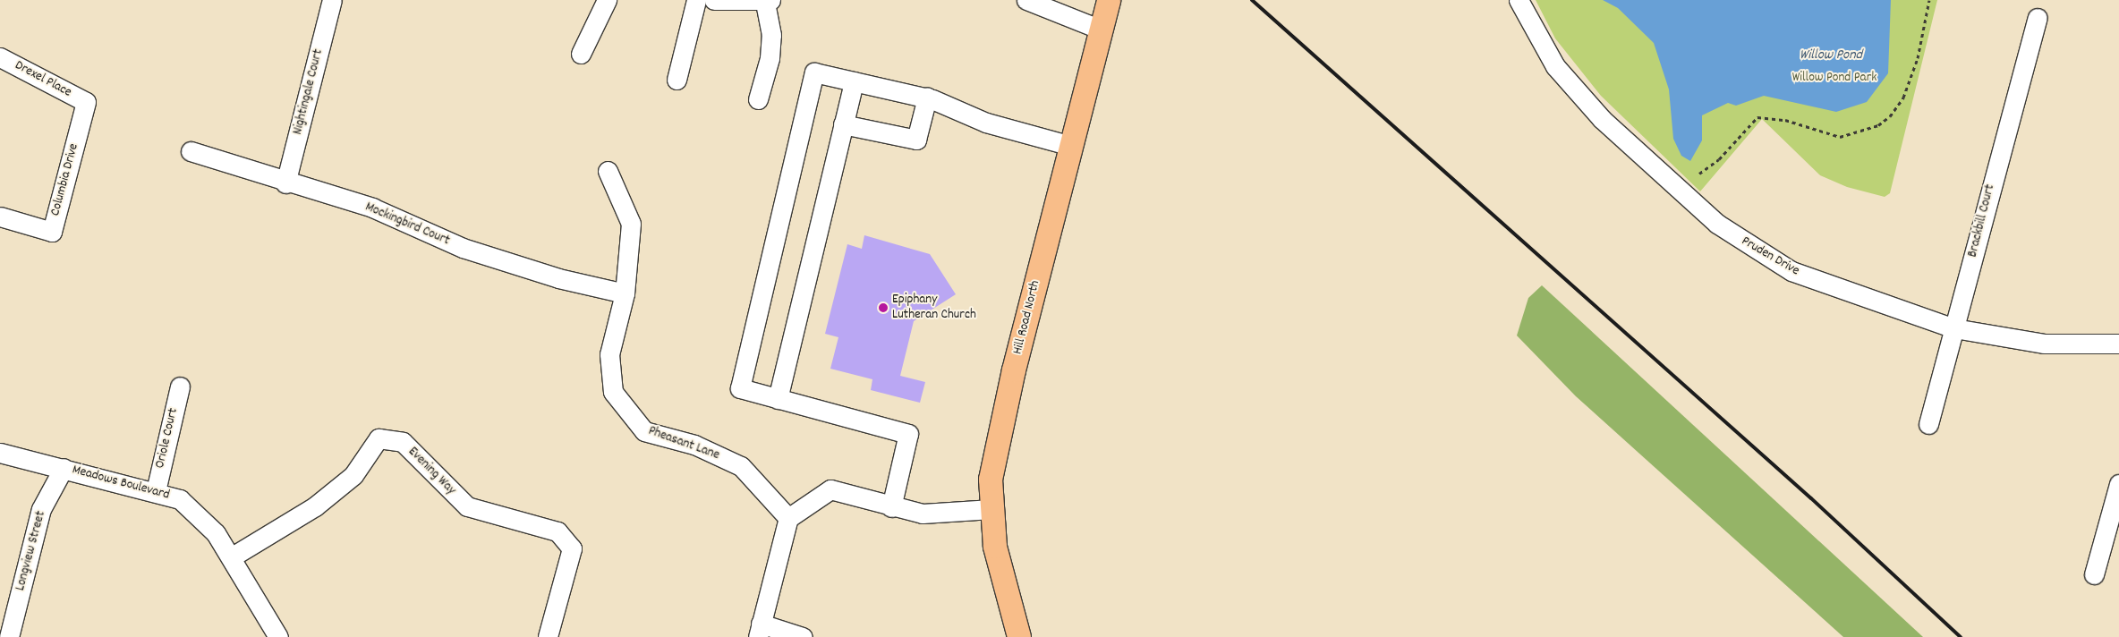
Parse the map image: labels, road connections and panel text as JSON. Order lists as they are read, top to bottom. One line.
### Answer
{"streets":{"main road":["Hill Road North"],"street":["Drexel Place","Nightingale Court","Columbia Drive","Brackbill Court","Mockingbird Court","Pruden Drive","Oriole Court","Pheasant Lane","Evening Way","Meadows Boulevard","Longview Street"]},"crossings":[["Drexel Place","Columbia Drive"],["Nightingale Court","Mockingbird Court"],["Brackbill Court","Pruden Drive"],["Mockingbird Court","Pheasant Lane"],["Oriole Court","Meadows Boulevard"],["Evening Way","Meadows Boulevard"],["Meadows Boulevard","Longview Street"]],"water":["Willow Pond"],"parks":["Willow Pond Park"],"places":["Epiphany Lutheran Church"]}
